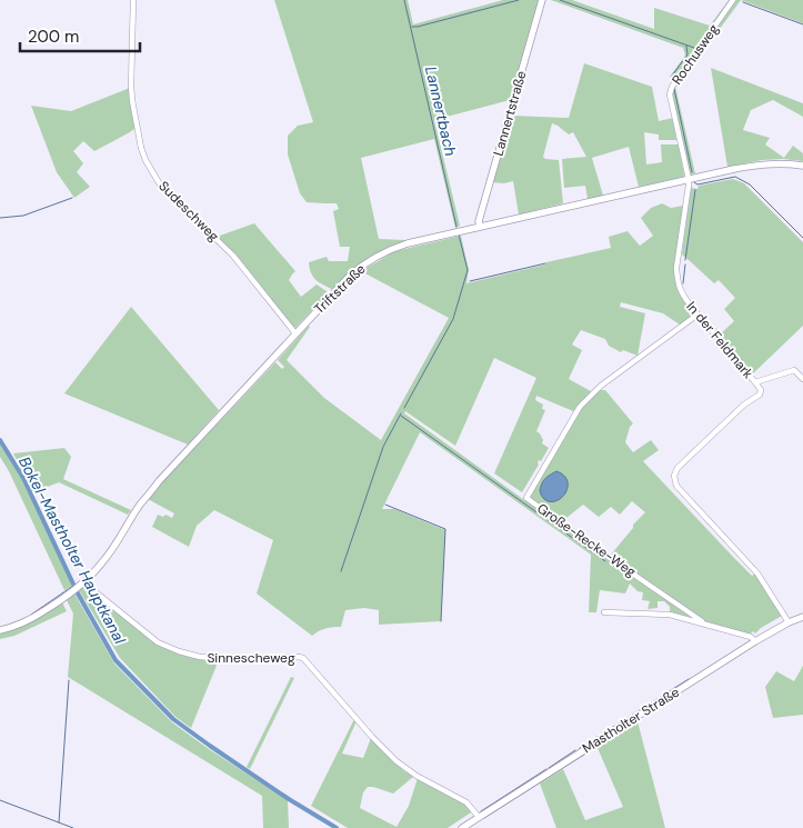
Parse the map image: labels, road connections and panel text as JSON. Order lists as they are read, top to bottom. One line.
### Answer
{"streets":{"street":["Rochusweg","Lannertstraße","Sudeschweg","Triftstraße","In der Feldmark","Große-Recke-Weg","Sinnescheweg","Mastholter Straße"]},"crossings":[["Rochusweg","Triftstraße"],["Rochusweg","In der Feldmark"],["Lannertstraße","Triftstraße"],["Sudeschweg","Triftstraße"],["Triftstraße","In der Feldmark"],["Triftstraße","Sinnescheweg"],["In der Feldmark","Große-Recke-Weg"],["In der Feldmark","Mastholter Straße"],["Große-Recke-Weg","Mastholter Straße"],["Sinnescheweg","Mastholter Straße"]],"water":["Lannertbach","Bokel-Mastholter Hauptkanal"],"scale_bar":"200 m"}
